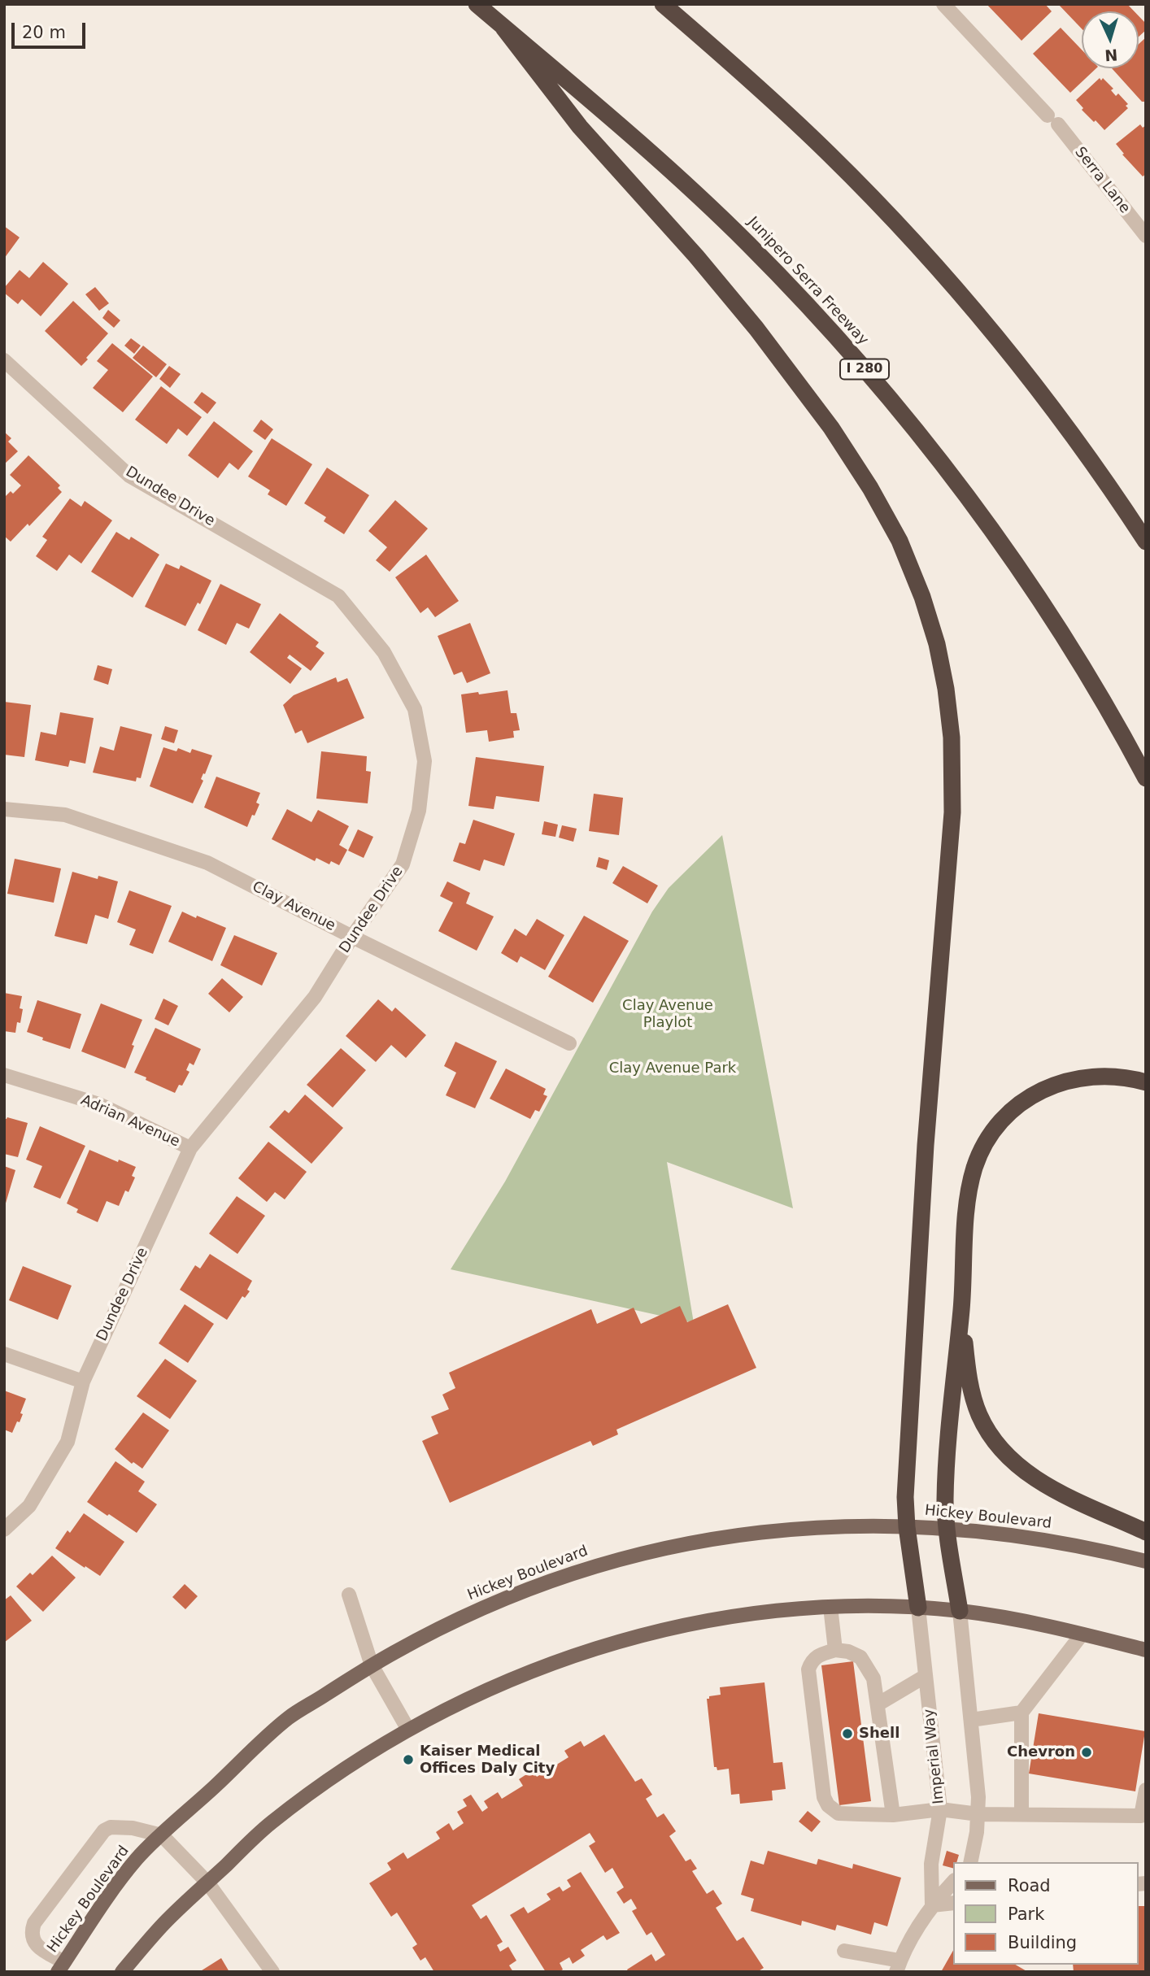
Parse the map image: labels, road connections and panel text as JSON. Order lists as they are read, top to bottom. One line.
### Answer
{"streets":{"highway":["Junipero Serra Freeway","I 280"],"main road":["Hickey Boulevard"],"street":["Serra Lane","Dundee Drive","Clay Avenue","Adrian Avenue","Imperial Way"]},"crossings":[["Dundee Drive","Clay Avenue"],["Dundee Drive","Adrian Avenue"]],"parks":["Clay Avenue Playlot","Clay Avenue Park"],"places":["Shell","Chevron","Kaiser Medical Offices Daly City"],"legend":["Road","Park","Building"],"scale_bar":"20 m","north":"bottom"}
